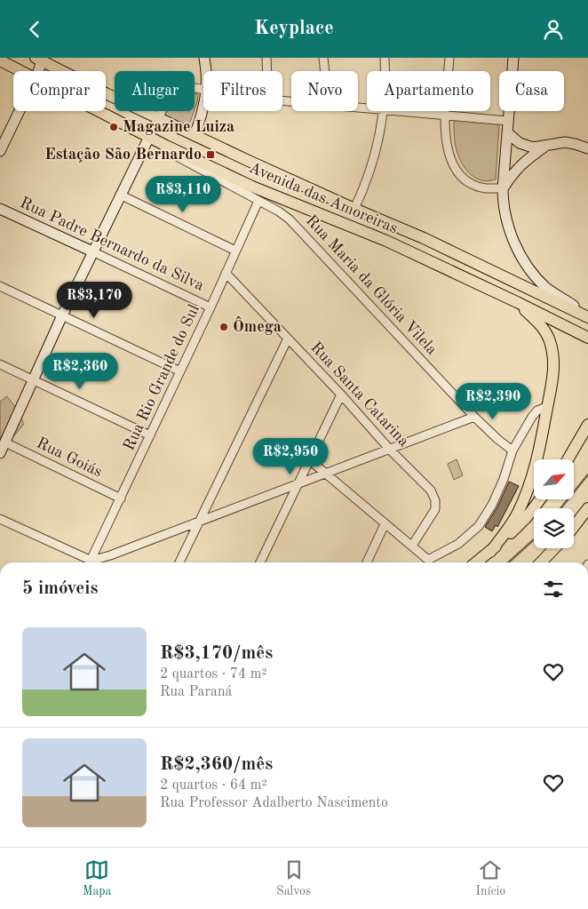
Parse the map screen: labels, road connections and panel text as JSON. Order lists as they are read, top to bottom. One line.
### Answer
{"streets":{"main road":["Avenida das Amoreiras"],"street":["Rua Padre Bernardo da Silva","Rua Maria da Glória Vilela","Rua Rio Grande do Sul","Rua Santa Catarina","Rua Goiás"]},"crossings":[["Avenida das Amoreiras","Rua Maria da Glória Vilela"],["Rua Padre Bernardo da Silva","Rua Rio Grande do Sul"],["Rua Maria da Glória Vilela","Rua Rio Grande do Sul"],["Rua Rio Grande do Sul","Rua Santa Catarina"],["Rua Rio Grande do Sul","Rua Goiás"]],"places":{"other":["Magazine Luiza","Ômega"],"transit":["Estação São Bernardo"]},"north":"top right","page":{"header":"Keyplace","chip":["Comprar","Alugar","Filtros","Novo","Apartamento","Casa"],"price":["R$3,110","R$3,170","R$2,360","R$2,390","R$2,950"],"heading":"5 imóveis","list":[{"name":"R$3,170/mês","note":"2 quartos · 74 m² · Rua Paraná"},{"name":"R$2,360/mês","note":"2 quartos · 64 m² · Rua Professor Adalberto Nascimento"}],"tabs":["Mapa","Salvos","Início"]}}
